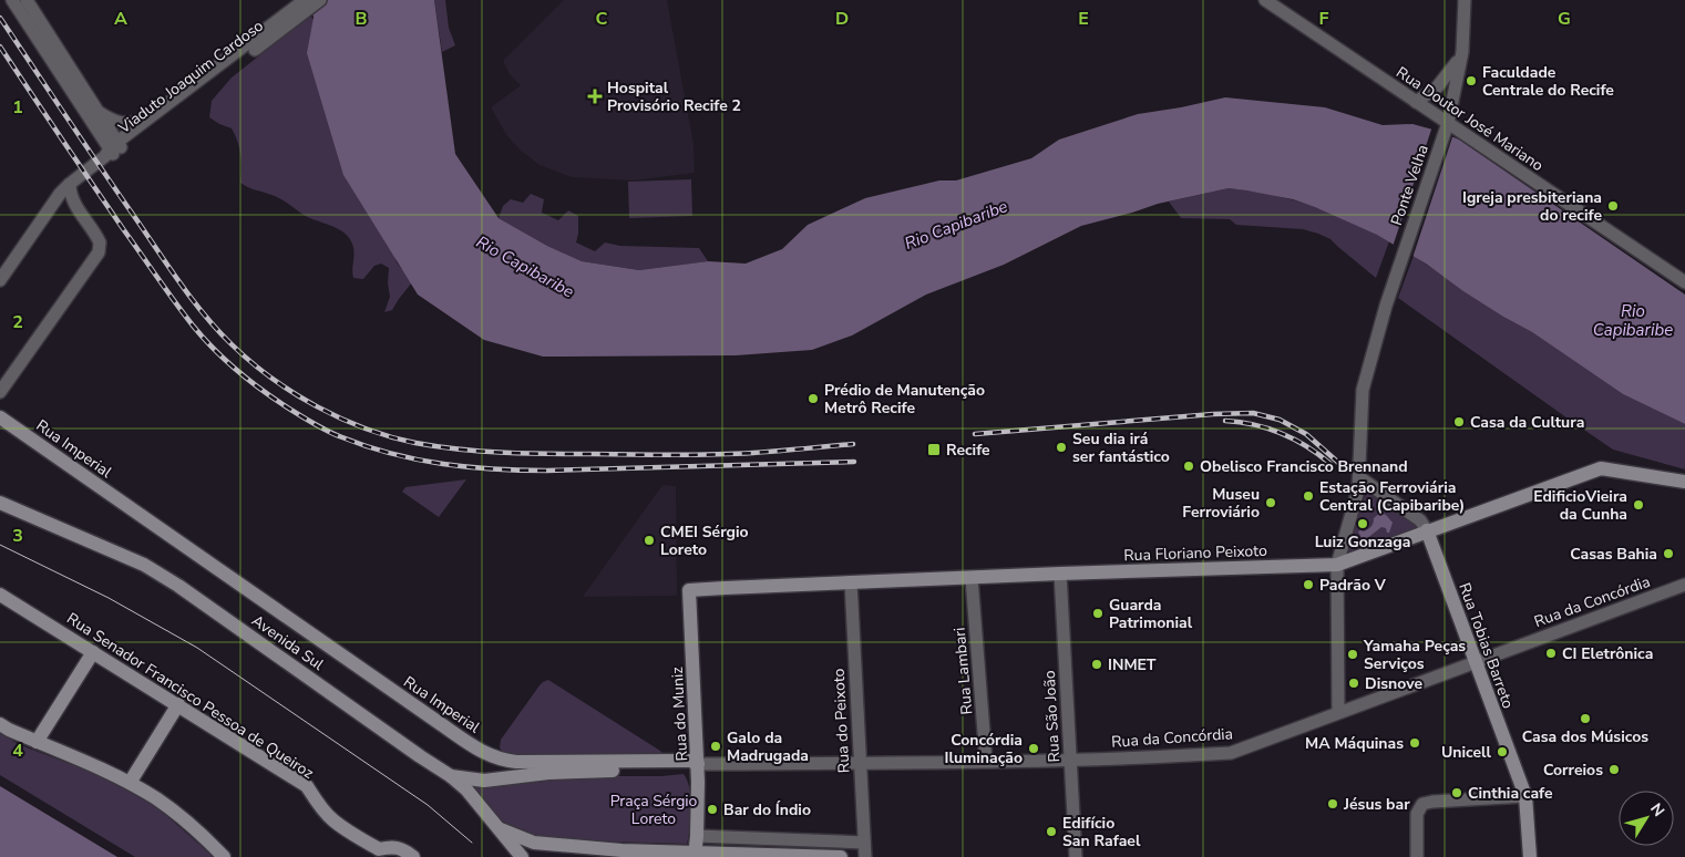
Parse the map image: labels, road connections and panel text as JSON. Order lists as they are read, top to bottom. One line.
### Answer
{"streets":{"main road":["Rua Imperial","Rua Floriano Peixoto","Avenida Sul","Rua Tobias Barreto","Rua Senador Francisco Pessoa de Queiroz","Rua do Muniz"],"street":["Viaduto Joaquim Cardoso","Rua Doutor José Mariano","Ponte Velha","Rua da Concórdia","Rua Lambari","Rua São João","Rua do Peixoto"]},"crossings":[["Rua Doutor José Mariano","Ponte Velha"],["Ponte Velha","Rua Floriano Peixoto"],["Ponte Velha","Rua da Concórdia"],["Ponte Velha","Rua Tobias Barreto"],["Rua Imperial","Rua da Concórdia"],["Rua Imperial","Rua do Muniz"],["Rua Floriano Peixoto","Rua Tobias Barreto"],["Rua Floriano Peixoto","Rua Lambari"],["Rua Floriano Peixoto","Rua do Muniz"],["Rua Floriano Peixoto","Rua São João"],["Rua Floriano Peixoto","Rua do Peixoto"],["Rua da Concórdia","Rua Tobias Barreto"],["Rua da Concórdia","Rua Lambari"],["Rua da Concórdia","Rua do Muniz"],["Rua da Concórdia","Rua São João"],["Rua da Concórdia","Rua do Peixoto"]],"water":["Rio Capibaribe"],"parks":["Praça Sérgio Loreto"],"places":{"other":["Faculdade Centrale do Recife","Igreja presbiteriana do recife","Prédio de Manutenção Metrô Recife","Casa da Cultura","Seu dia irá ser fantástico","Obelisco Francisco Brennand","Estação Ferroviária Central (Capibaribe)","Museu Ferroviário","EdificioVieira da Cunha","Luiz Gonzaga","CMEI Sérgio Loreto","Casas Bahia","Padrão V","Guarda Patrimonial","CI Eletrônica","Yamaha Peças Serviços","INMET","Disnove","Casa dos Músicos","MA Máquinas","Galo da Madrugada","Concórdia Iluminação","Unicell","Correios","Cinthia cafe","Jésus bar","Bar do Índio","Edifício San Rafael"],"health":["Hospital Provisório Recife 2"],"transit":["Recife"]},"north":"top right","grid":{"columns":["A","B","C","D","E","F","G"],"rows":["1","2","3","4"]}}
